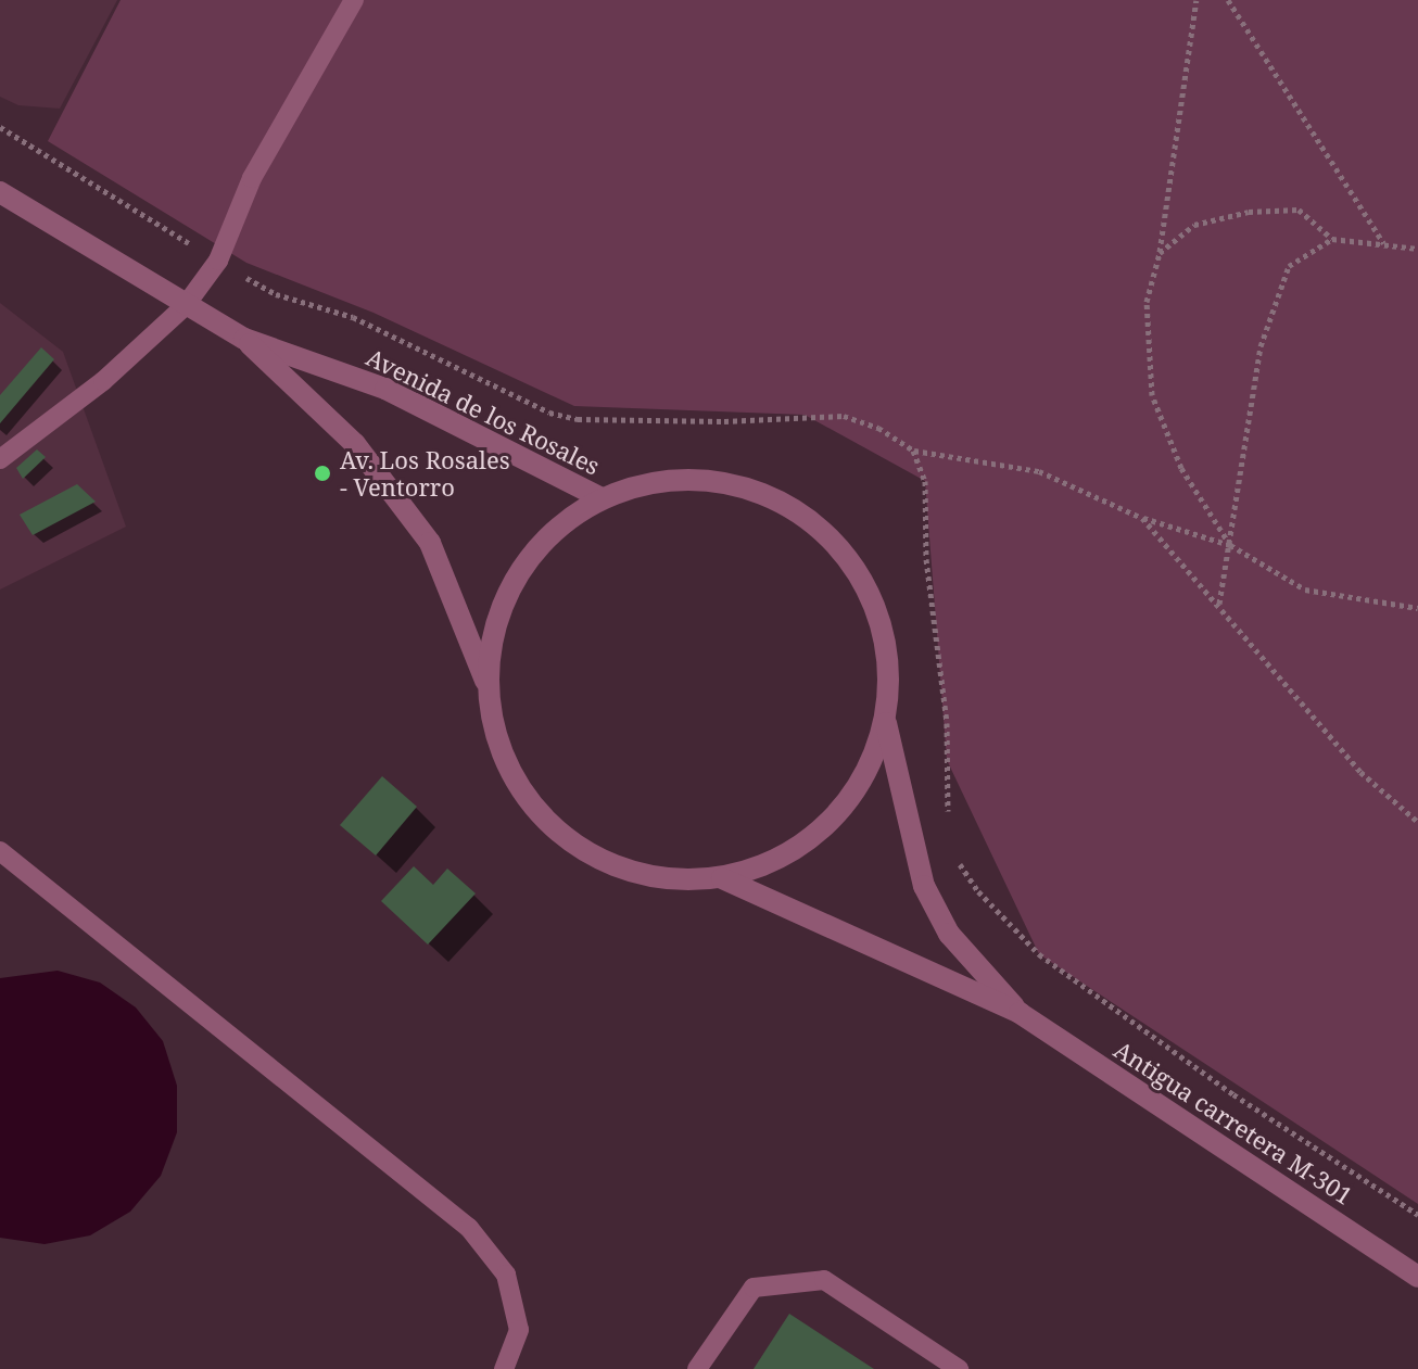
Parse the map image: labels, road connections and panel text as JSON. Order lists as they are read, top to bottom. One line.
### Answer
{"streets":{"street":["Avenida de los Rosales","Antigua carretera M-301"]},"places":["Av. Los Rosales - Ventorro"]}
